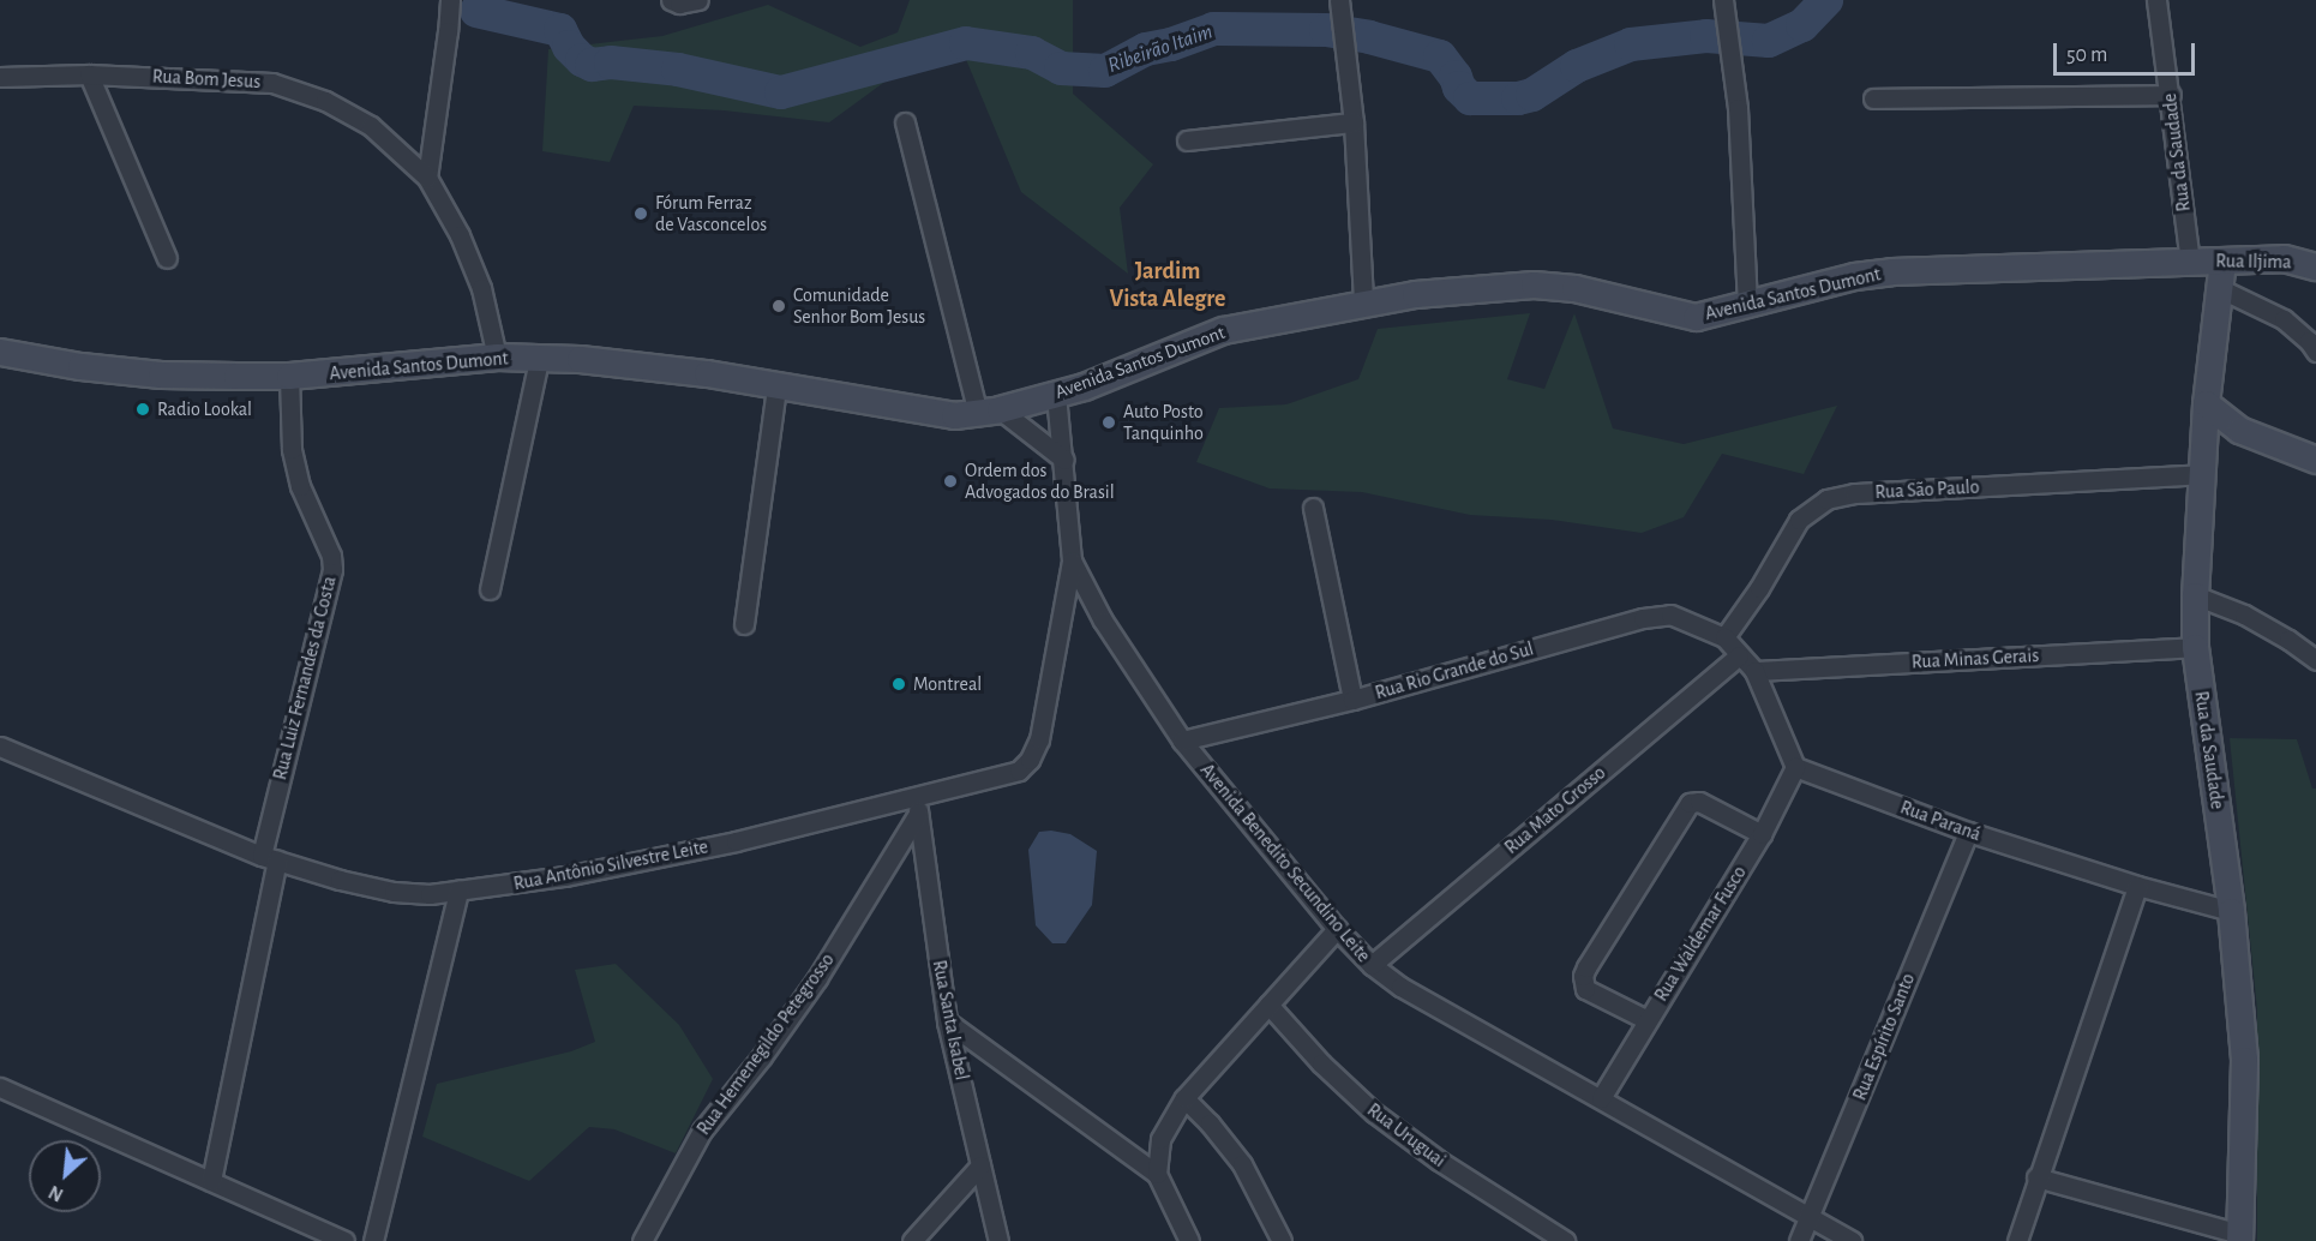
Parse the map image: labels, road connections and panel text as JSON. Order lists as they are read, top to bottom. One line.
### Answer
{"streets":{"main road":["Rua da Saudade","Rua Iljima","Avenida Santos Dumont"],"street":["Rua Bom Jesus","Rua São Paulo","Rua Minas Gerais","Rua Rio Grande do Sul","Rua Luiz Fernandes da Costa","Rua Mato Grosso","Rua Paraná","Avenida Benedito Secundino Leite","Rua Antônio Silvestre Leite","Rua Waldemar Fusco","Rua Santa Isabel","Rua Espírito Santo","Rua Hemenegildo Petegrosso","Rua Uruguai"]},"crossings":[["Rua Bom Jesus","Avenida Santos Dumont"],["Rua da Saudade","Rua Iljima"],["Rua da Saudade","Avenida Santos Dumont"],["Rua da Saudade","Rua São Paulo"],["Rua da Saudade","Rua Minas Gerais"],["Rua da Saudade","Rua Paraná"],["Rua Iljima","Avenida Santos Dumont"],["Avenida Santos Dumont","Rua Luiz Fernandes da Costa"],["Avenida Santos Dumont","Avenida Benedito Secundino Leite"],["Rua São Paulo","Rua Rio Grande do Sul"],["Rua Rio Grande do Sul","Avenida Benedito Secundino Leite"],["Rua Luiz Fernandes da Costa","Rua Antônio Silvestre Leite"],["Rua Mato Grosso","Avenida Benedito Secundino Leite"],["Rua Paraná","Rua Waldemar Fusco"],["Rua Paraná","Rua Espírito Santo"],["Avenida Benedito Secundino Leite","Rua Antônio Silvestre Leite"],["Avenida Benedito Secundino Leite","Rua Waldemar Fusco"],["Avenida Benedito Secundino Leite","Rua Espírito Santo"],["Rua Antônio Silvestre Leite","Rua Santa Isabel"],["Rua Antônio Silvestre Leite","Rua Hemenegildo Petegrosso"],["Rua Santa Isabel","Rua Hemenegildo Petegrosso"]],"districts":["Jardim Vista Alegre"],"water":["Ribeirão Itaim"],"places":["Fórum Ferraz de Vasconcelos","Comunidade Senhor Bom Jesus","Radio Lookal","Auto Posto Tanquinho","Ordem dos Advogados do Brasil","Montreal"],"scale_bar":"50 m","north":"bottom left"}
